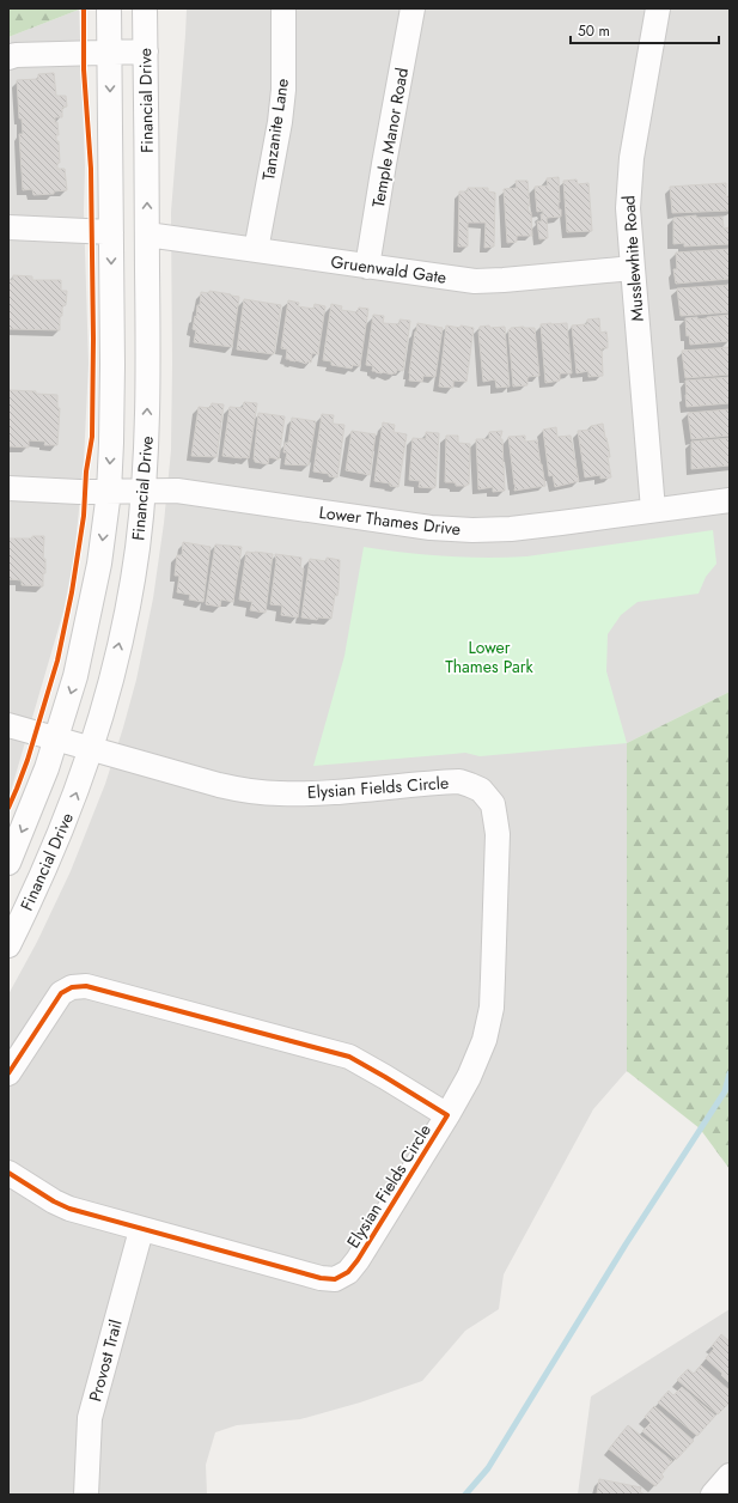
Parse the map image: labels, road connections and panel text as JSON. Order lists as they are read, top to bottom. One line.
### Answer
{"streets":{"street":["Financial Drive","Tanzanite Lane","Temple Manor Road","Musslewhite Road","Gruenwald Gate","Lower Thames Drive","Elysian Fields Circle","Provost Trail"]},"crossings":[["Financial Drive","Gruenwald Gate"],["Financial Drive","Lower Thames Drive"],["Financial Drive","Elysian Fields Circle"],["Tanzanite Lane","Gruenwald Gate"],["Temple Manor Road","Gruenwald Gate"],["Musslewhite Road","Gruenwald Gate"],["Musslewhite Road","Lower Thames Drive"],["Elysian Fields Circle","Provost Trail"]],"parks":["Lower Thames Park"],"scale_bar":"50 m"}
